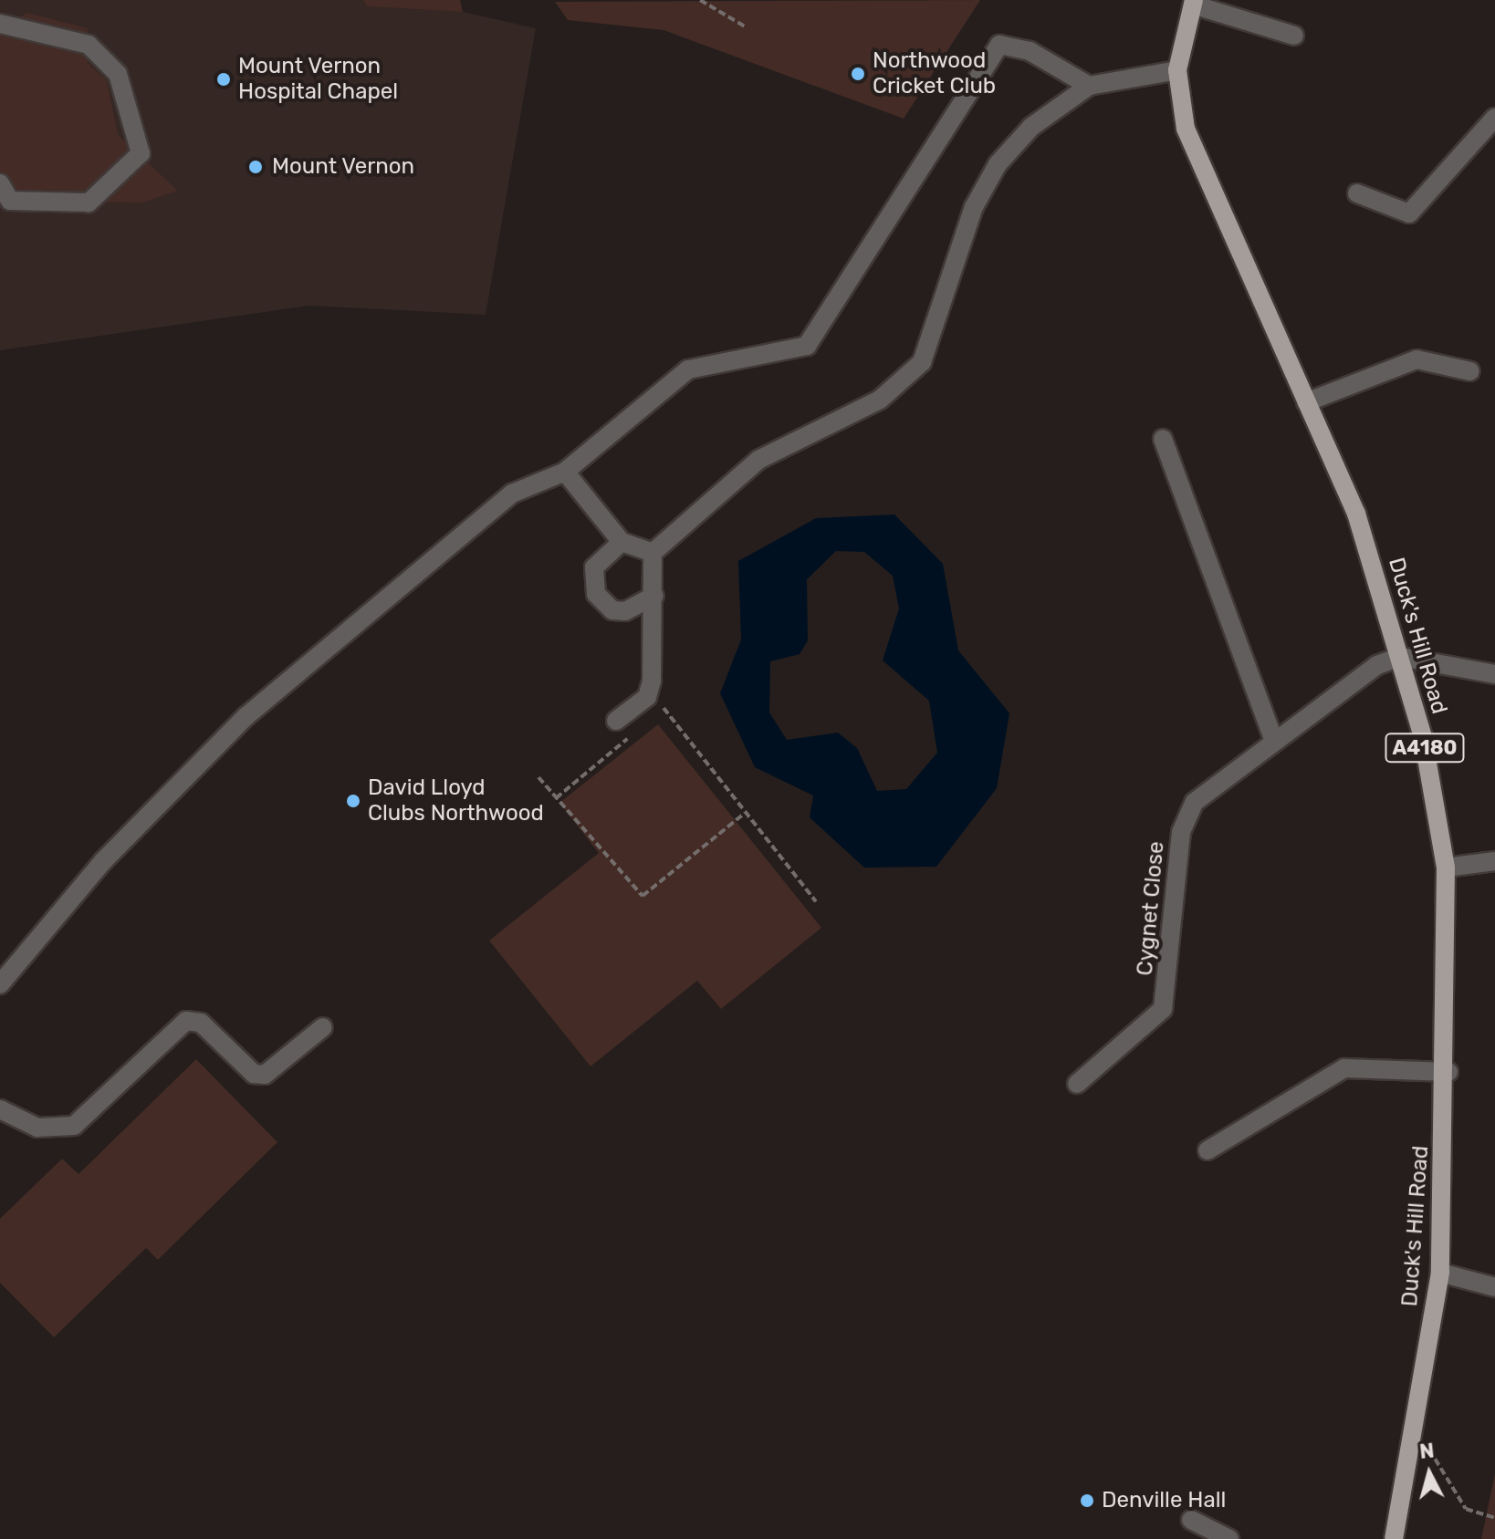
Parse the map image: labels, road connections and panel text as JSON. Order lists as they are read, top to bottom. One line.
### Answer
{"streets":{"main road":["Duck's Hill Road","A4180"],"street":["Cygnet Close"]},"crossings":[["Duck's Hill Road","Cygnet Close"]],"places":["Northwood Cricket Club","Mount Vernon Hospital Chapel","Mount Vernon","David Lloyd Clubs Northwood","Denville Hall"],"north":"top"}
